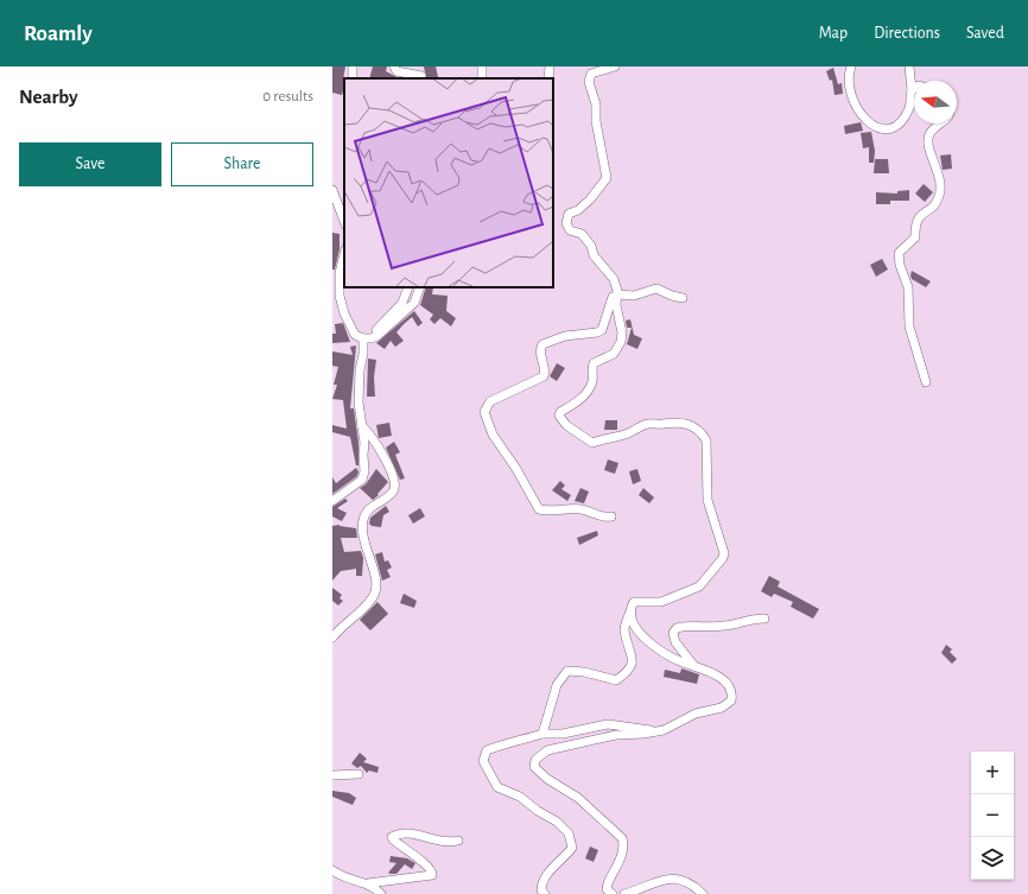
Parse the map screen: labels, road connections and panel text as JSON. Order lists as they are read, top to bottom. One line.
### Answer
{"north":"left","page":{"header":"Roamly","nav":["Map","Directions","Saved"],"heading":["Nearby","0 results"],"buttons":["Save","Share"],"map_buttons":["+","−"]}}
